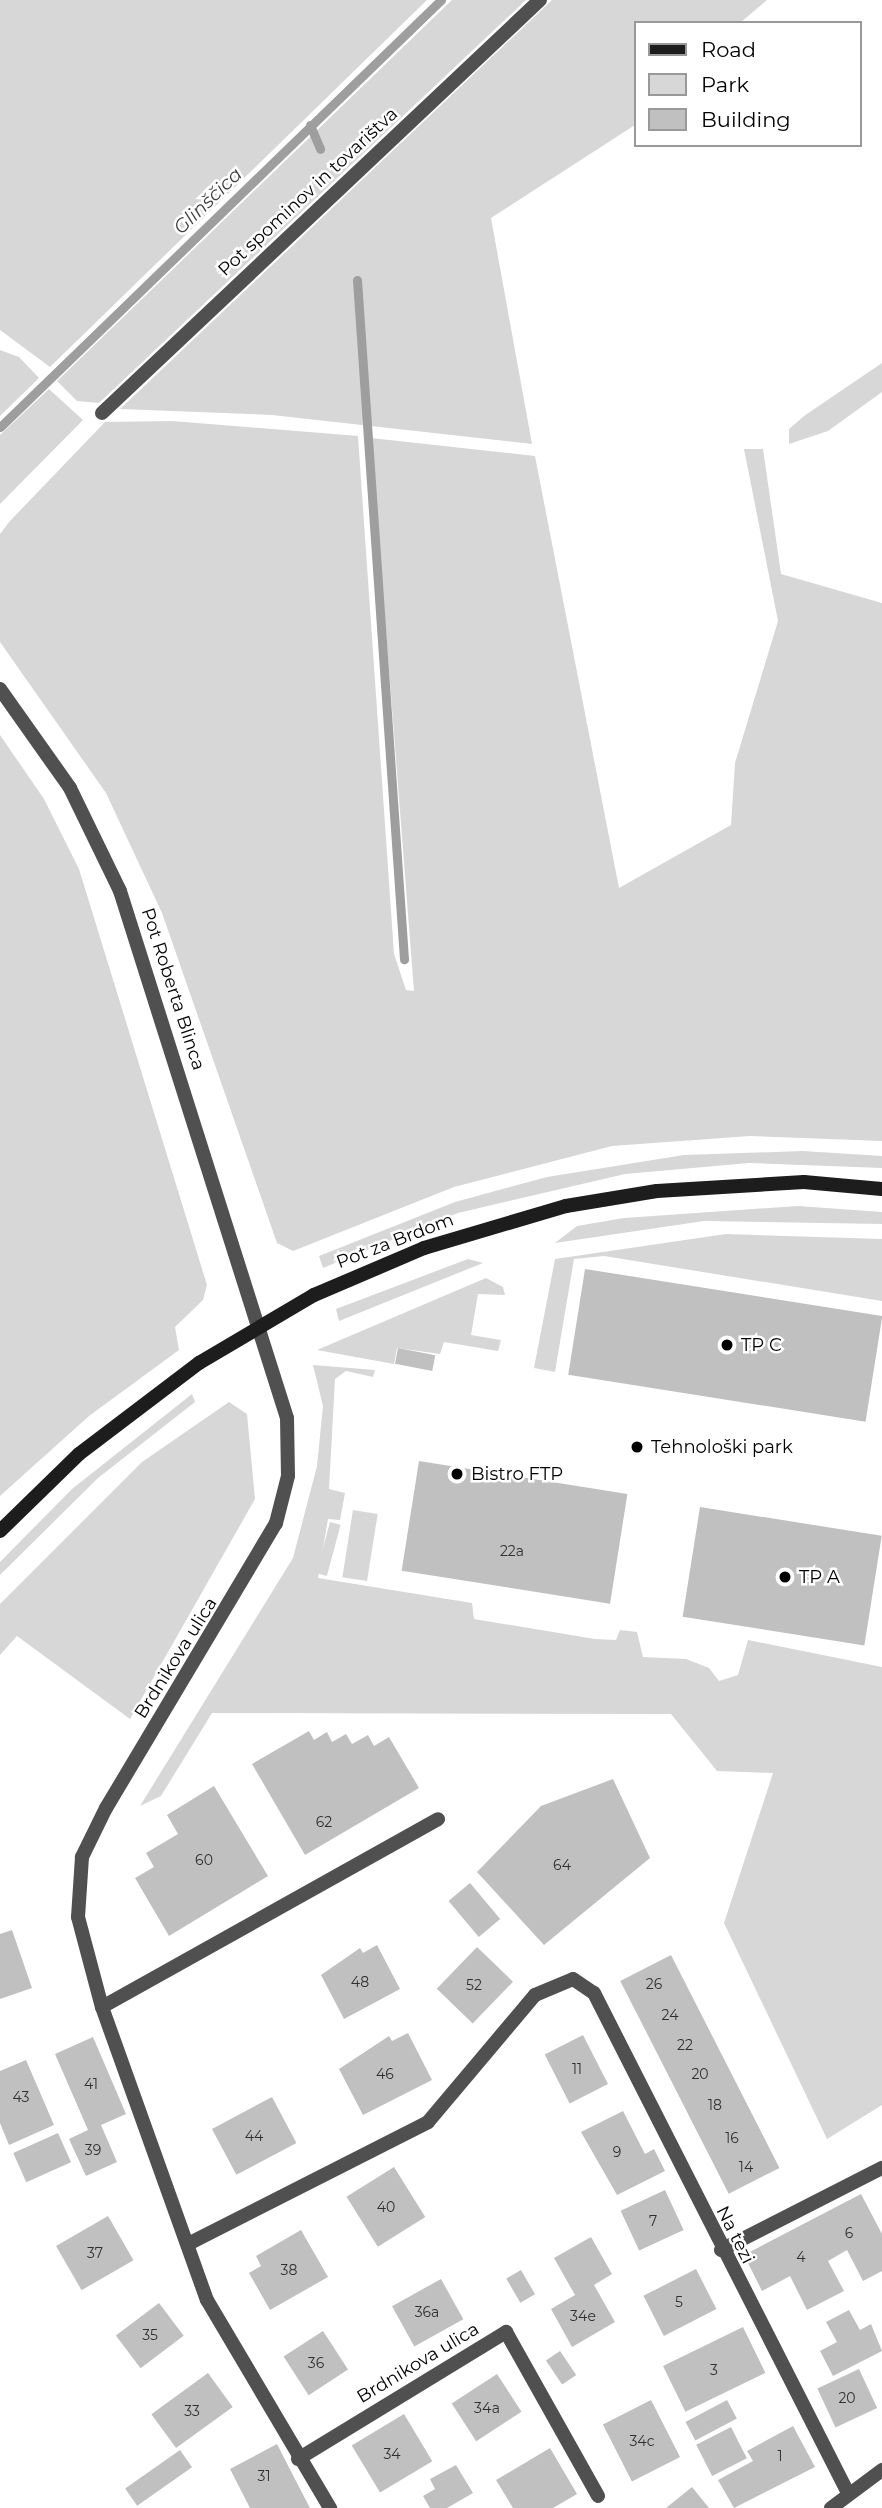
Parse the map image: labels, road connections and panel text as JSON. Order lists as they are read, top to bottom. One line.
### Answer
{"streets":{"main road":["Pot za Brdom"],"street":["Pot spominov in tovarištva","Pot Roberta Blinca","Brdnikova ulica","Na tezi"]},"crossings":[["Pot Roberta Blinca","Pot za Brdom"],["Pot Roberta Blinca","Brdnikova ulica"],["Pot za Brdom","Brdnikova ulica"],["Brdnikova ulica","Na tezi"]],"water":["Glinščica"],"places":["TP C","Tehnološki park","Bistro FTP","TP A"],"house_numbers":["22a","62","60","64","48","26","52","24","22","11","46","20","41","43","18","44","16","39","9","14","40","7","6","37","4","38","5","36a","34e","35","36","3","20","34a","33","34c","34","1","31"],"legend":["Road","Park","Building"]}
